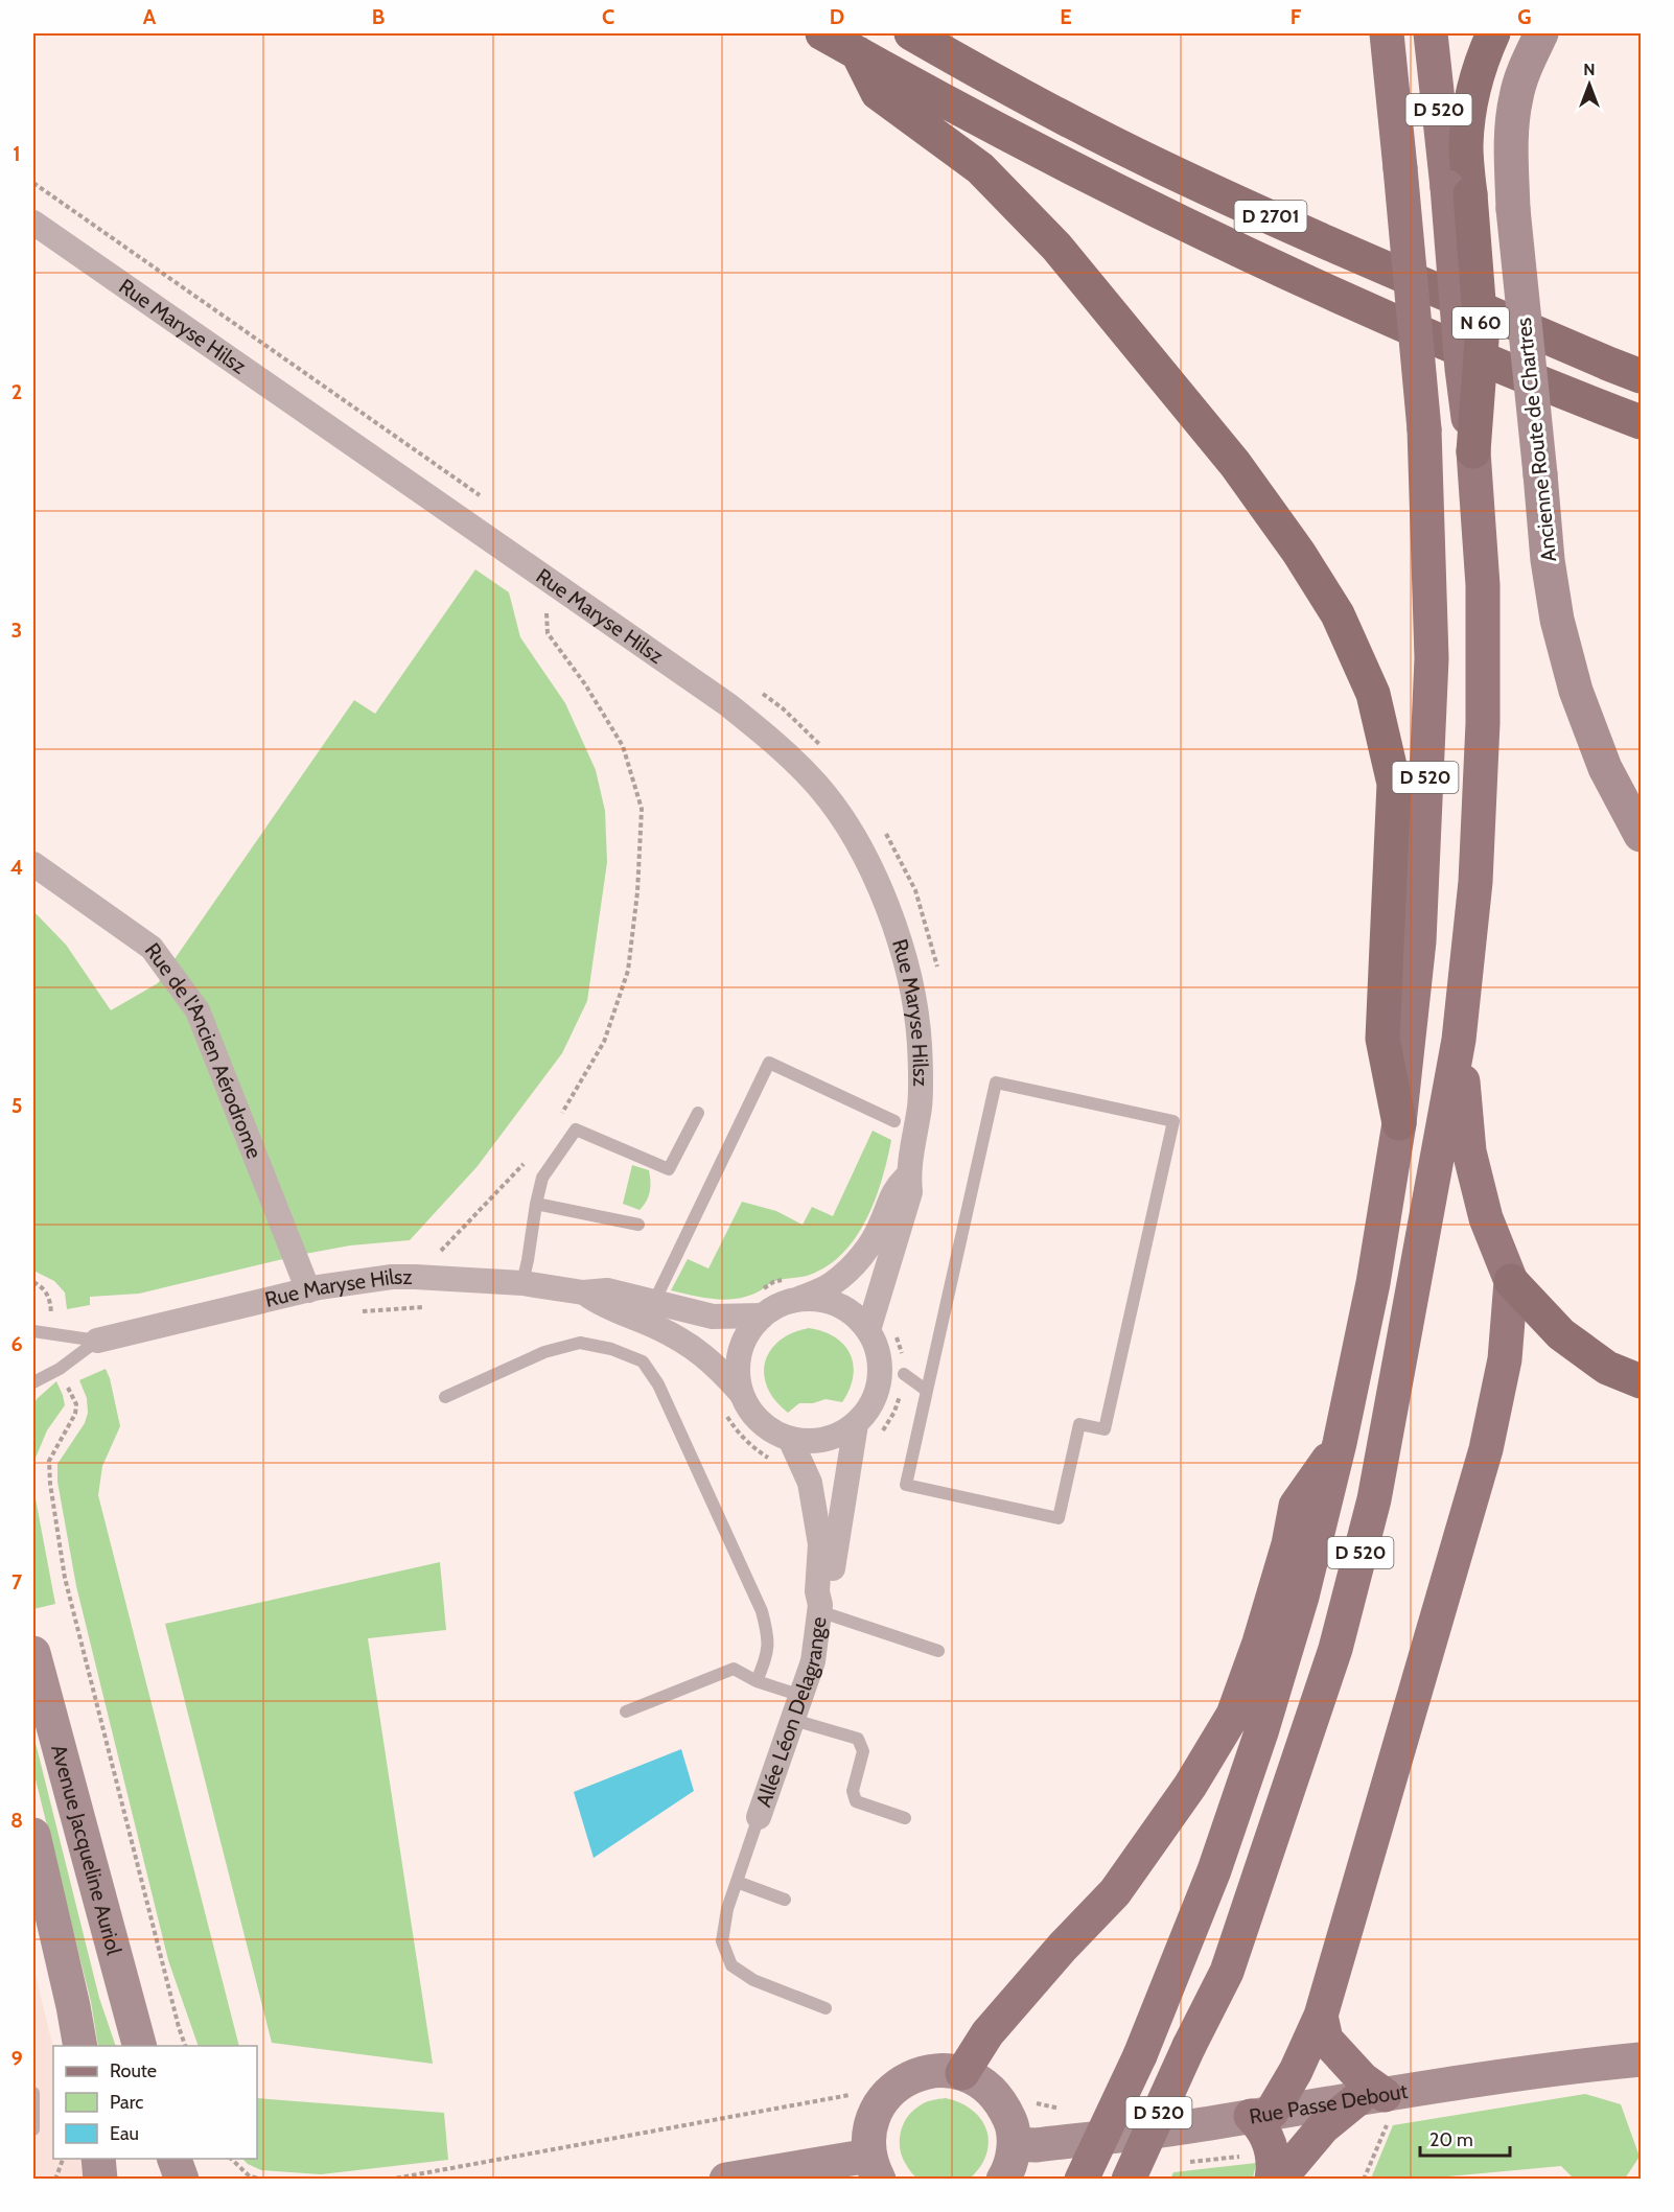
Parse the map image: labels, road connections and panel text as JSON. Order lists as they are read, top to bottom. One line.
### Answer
{"streets":{"highway":["D 2701","N 60"],"main road":["D 520","Ancienne Route de Chartres","Avenue Jacqueline Auriol","Rue Passe Debout"],"street":["Rue Maryse Hilsz","Rue de l'Ancien Aérodrome","Allée Léon Delagrange"]},"crossings":[["D 520","N 60"],["Rue Maryse Hilsz","Rue de l'Ancien Aérodrome"],["Rue Maryse Hilsz","Allée Léon Delagrange"]],"legend":["Route","Parc","Eau"],"scale_bar":"20 m","north":"top","grid":{"columns":["A","B","C","D","E","F","G"],"rows":["1","2","3","4","5","6","7","8","9"]}}
